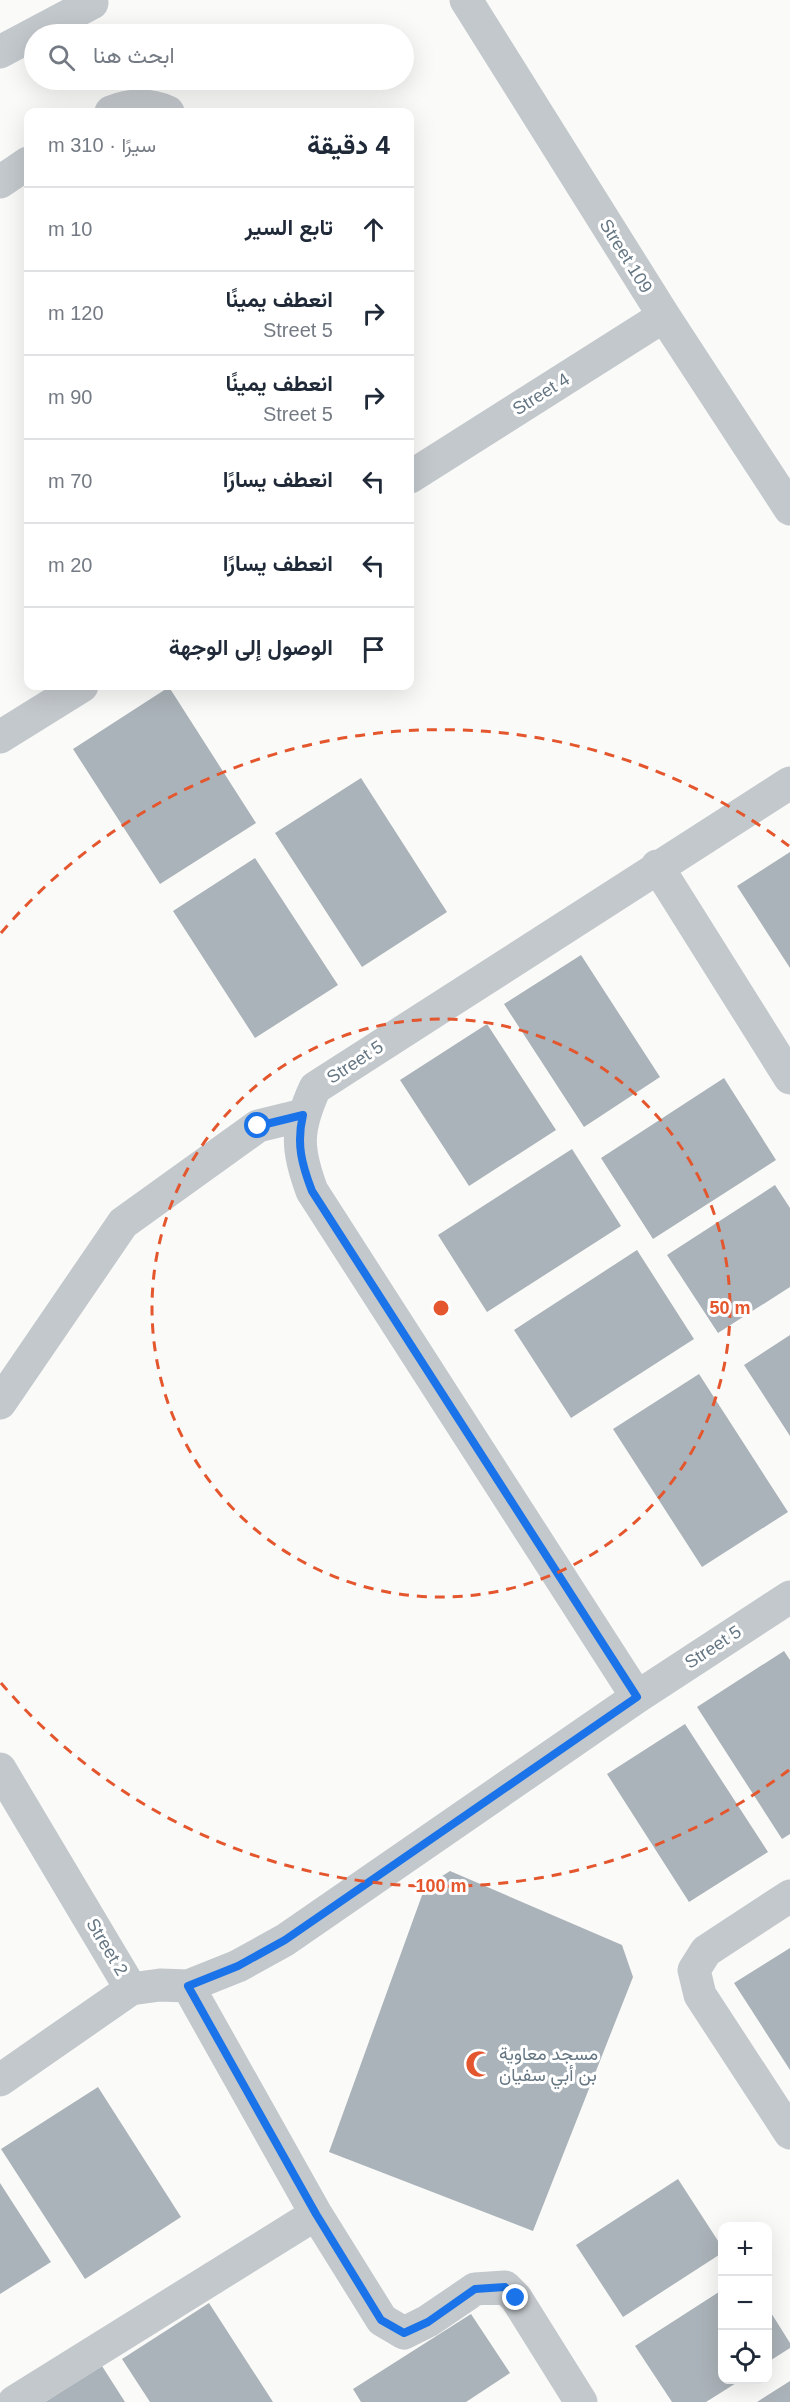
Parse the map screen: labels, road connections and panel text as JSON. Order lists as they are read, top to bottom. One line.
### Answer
{"streets":{"street":["Street 109","Street 4","Street 5","Street 2"]},"crossings":[["Street 109","Street 4"],["Street 5","Street 2"]],"places":{"mosque":["مسجد معاوية بن أبي سفيان"]},"page":{"search":"ابحث هنا","heading":["4 دقيقة","سيرًا · 310 m"],"list":[["تابع السير","10 m"],["انعطف يمينًا","Street 5","120 m"],["انعطف يمينًا","Street 5","90 m"],["انعطف يسارًا","70 m"],["انعطف يسارًا","20 m"],"الوصول إلى الوجهة"],"map_buttons":["+","−"]},"rings":["50 m","100 m"]}
